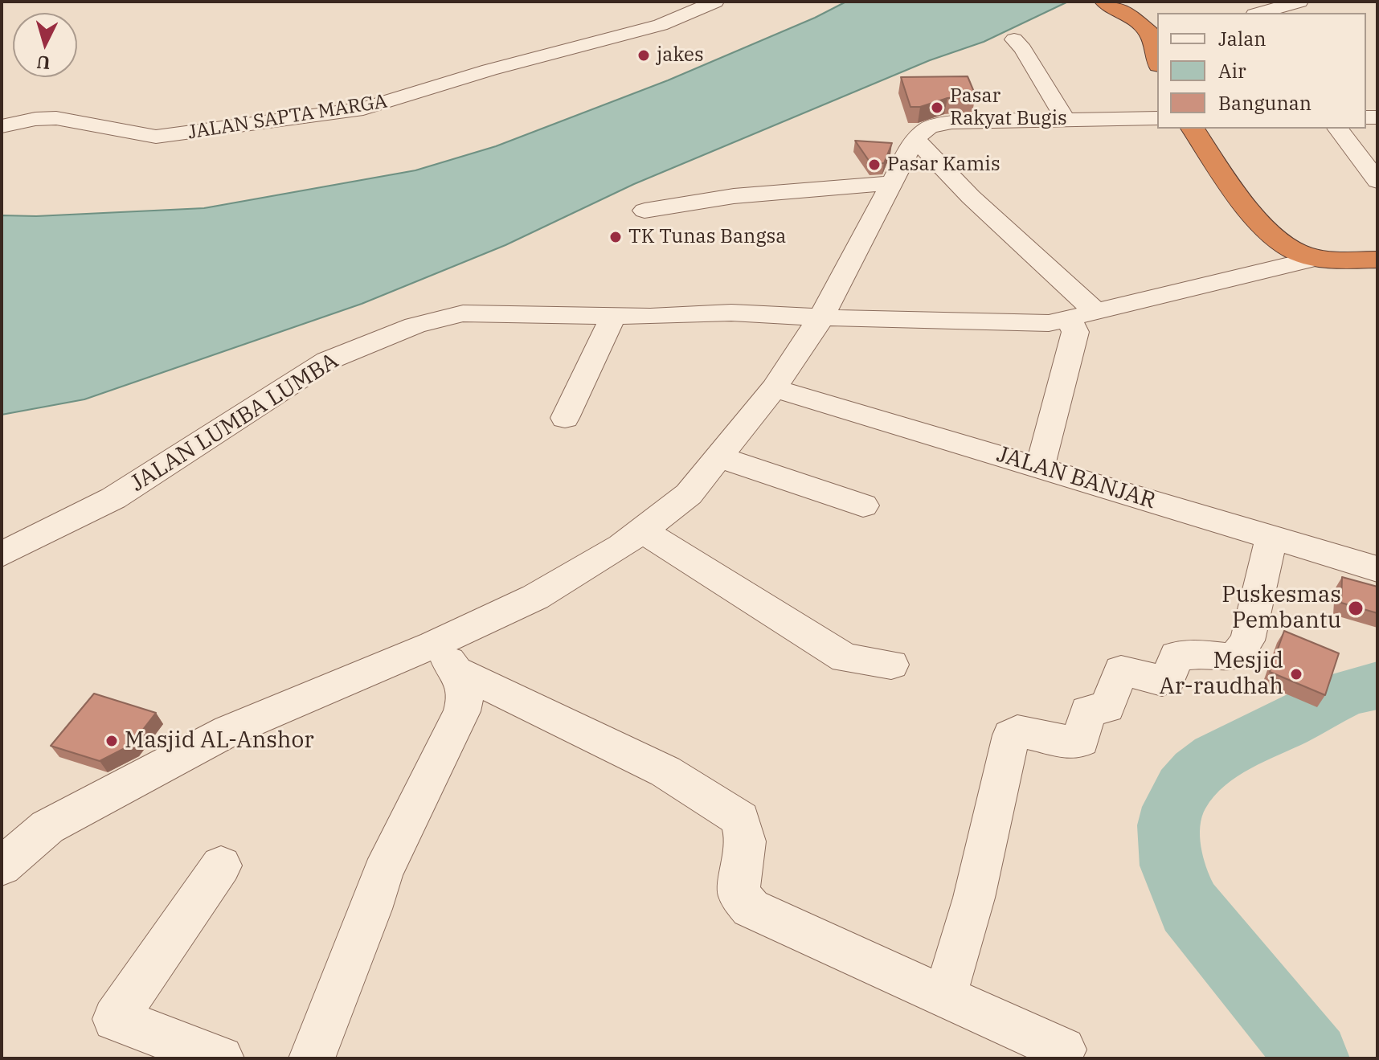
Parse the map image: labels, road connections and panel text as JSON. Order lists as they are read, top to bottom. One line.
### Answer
{"streets":{"street":["JALAN SAPTA MARGA","JALAN LUMBA LUMBA","JALAN BANJAR"]},"places":["jakes","Pasar Rakyat Bugis","Pasar Kamis","TK Tunas Bangsa","Puskesmas Pembantu","Mesjid Ar-raudhah","Masjid AL-Anshor"],"legend":["Jalan","Air","Bangunan"],"north":"bottom"}
